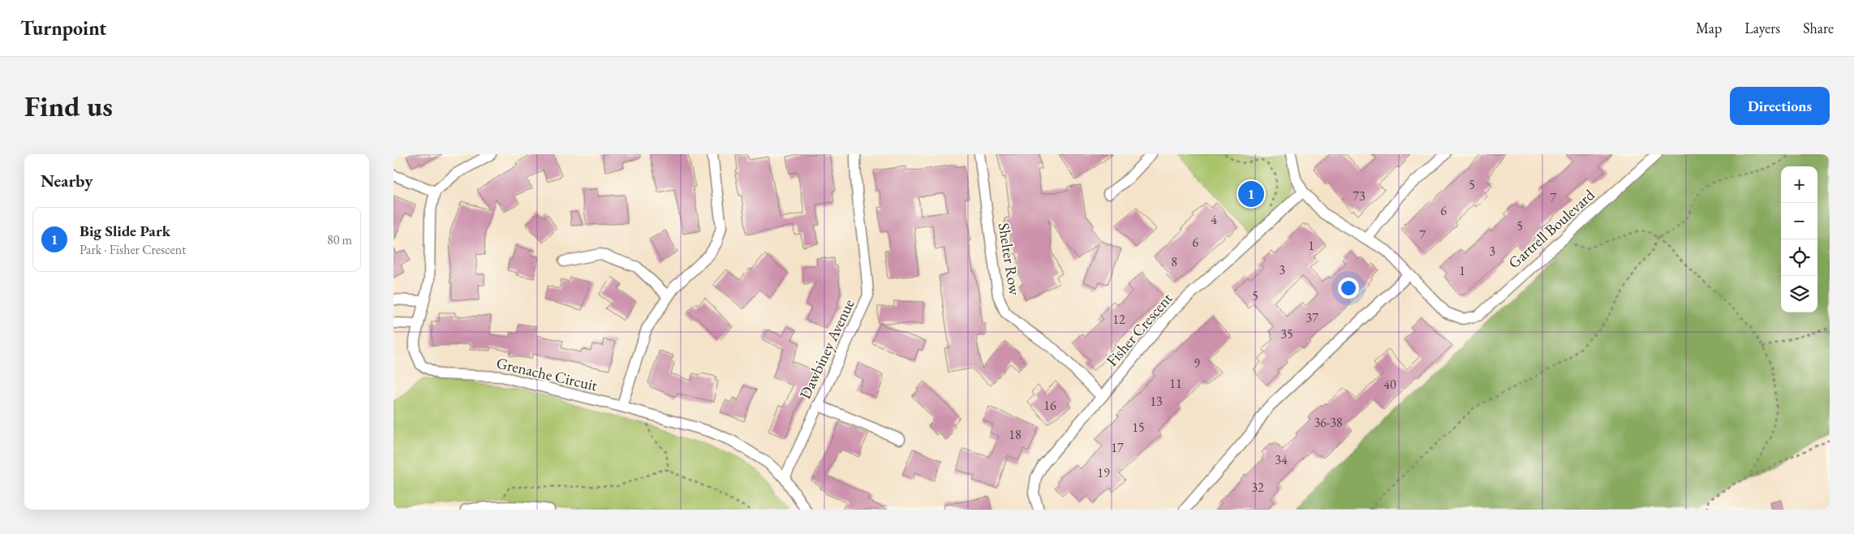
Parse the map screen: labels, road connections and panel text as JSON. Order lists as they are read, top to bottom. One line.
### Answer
{"streets":{"street":["Gartrell Boulevard","Shelter Row","Fisher Crescent","Dawbiney Avenue","Grenache Circuit"]},"crossings":[["Shelter Row","Fisher Crescent"],["Dawbiney Avenue","Grenache Circuit"]],"house_numbers":["5","73","7","6","4","5","7","6","1","3","8","3","1","5","37","12","35","9","11","40","13","16","36-38","15","18","17","34","19","32"],"page":{"header":"Turnpoint","nav":["Map","Layers","Share"],"buttons":"Directions","title":"Find us","heading":"Nearby","map_buttons":["+","−"],"pins":"1","list":[{"mark":"1","name":"Big Slide Park","note":"Park · Fisher Crescent","value":"80 m"}]}}
